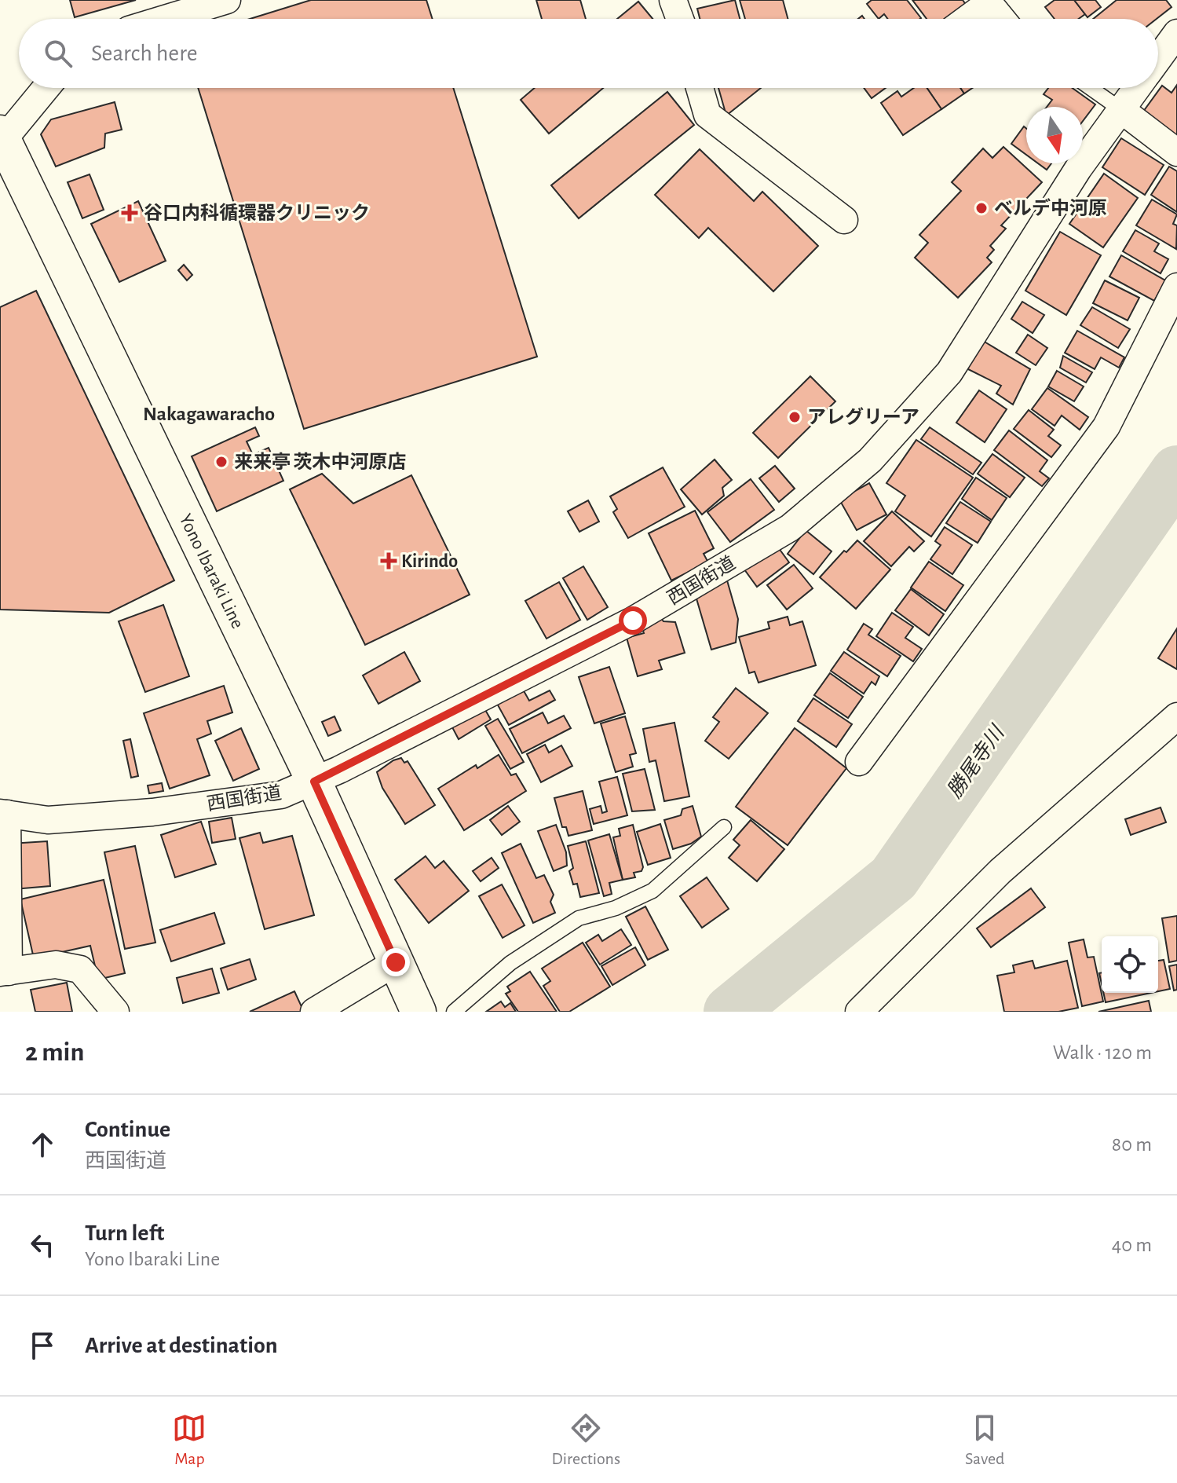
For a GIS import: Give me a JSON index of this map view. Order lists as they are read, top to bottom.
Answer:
{
  "streets": {
    "main road": ["Yono Ibaraki Line"],
    "street": ["西国街道"]
  },
  "crossings": [
    ["Yono Ibaraki Line", "西国街道"]
  ],
  "districts": ["Nakagawaracho"],
  "water": ["勝尾寺川"],
  "places": {
    "other": ["ベルデ中河原", "アレグリーア", "来来亭 茨木中河原店"],
    "health": ["谷口内科循環器クリニック", "Kirindo"]
  },
  "north": "bottom",
  "page": {
    "search": "Search here",
    "heading": ["2 min", "Walk · 120 m"],
    "list": [
      ["Continue", "西国街道", "80 m"],
      ["Turn left", "Yono Ibaraki Line", "40 m"],
      "Arrive at destination"
    ],
    "nav": ["Map", "Directions", "Saved"]
  }
}
